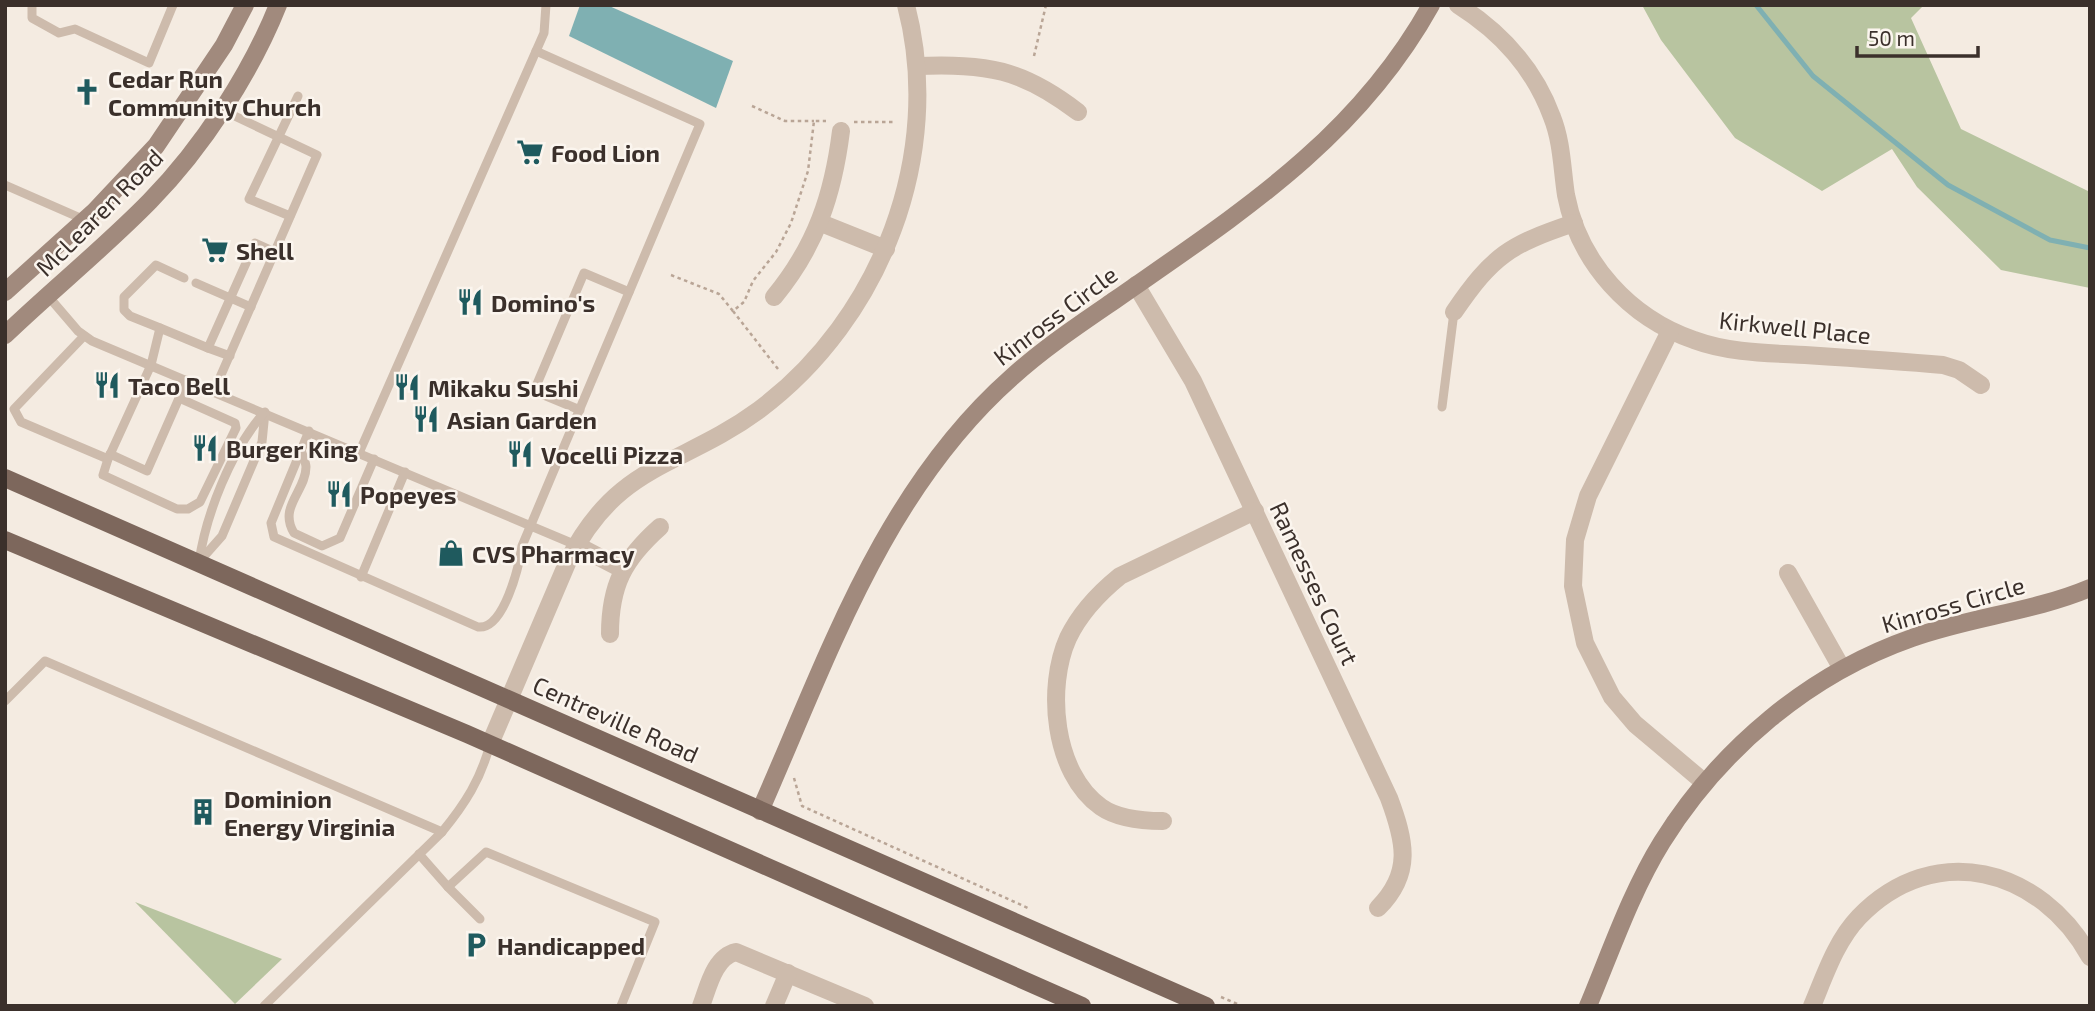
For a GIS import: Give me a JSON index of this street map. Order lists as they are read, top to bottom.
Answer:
{
  "streets": {
    "main road": ["Centreville Road"],
    "street": [
      "McLearen Road",
      "Kinross Circle",
      "Kirkwell Place",
      "Ramesses Court"
    ]
  },
  "crossings": [
    ["Kinross Circle", "Ramesses Court"],
    ["Kinross Circle", "Centreville Road"]
  ],
  "places": {
    "church": ["Cedar Run Community Church"],
    "supermarket": ["Food Lion", "Shell"],
    "restaurant": [
      "Domino's",
      "Taco Bell",
      "Mikaku Sushi",
      "Asian Garden",
      "Burger King",
      "Vocelli Pizza",
      "Popeyes"
    ],
    "shop": ["CVS Pharmacy"],
    "building": ["Dominion Energy Virginia"],
    "parking": ["Handicapped"]
  },
  "scale_bar": "50 m"
}
